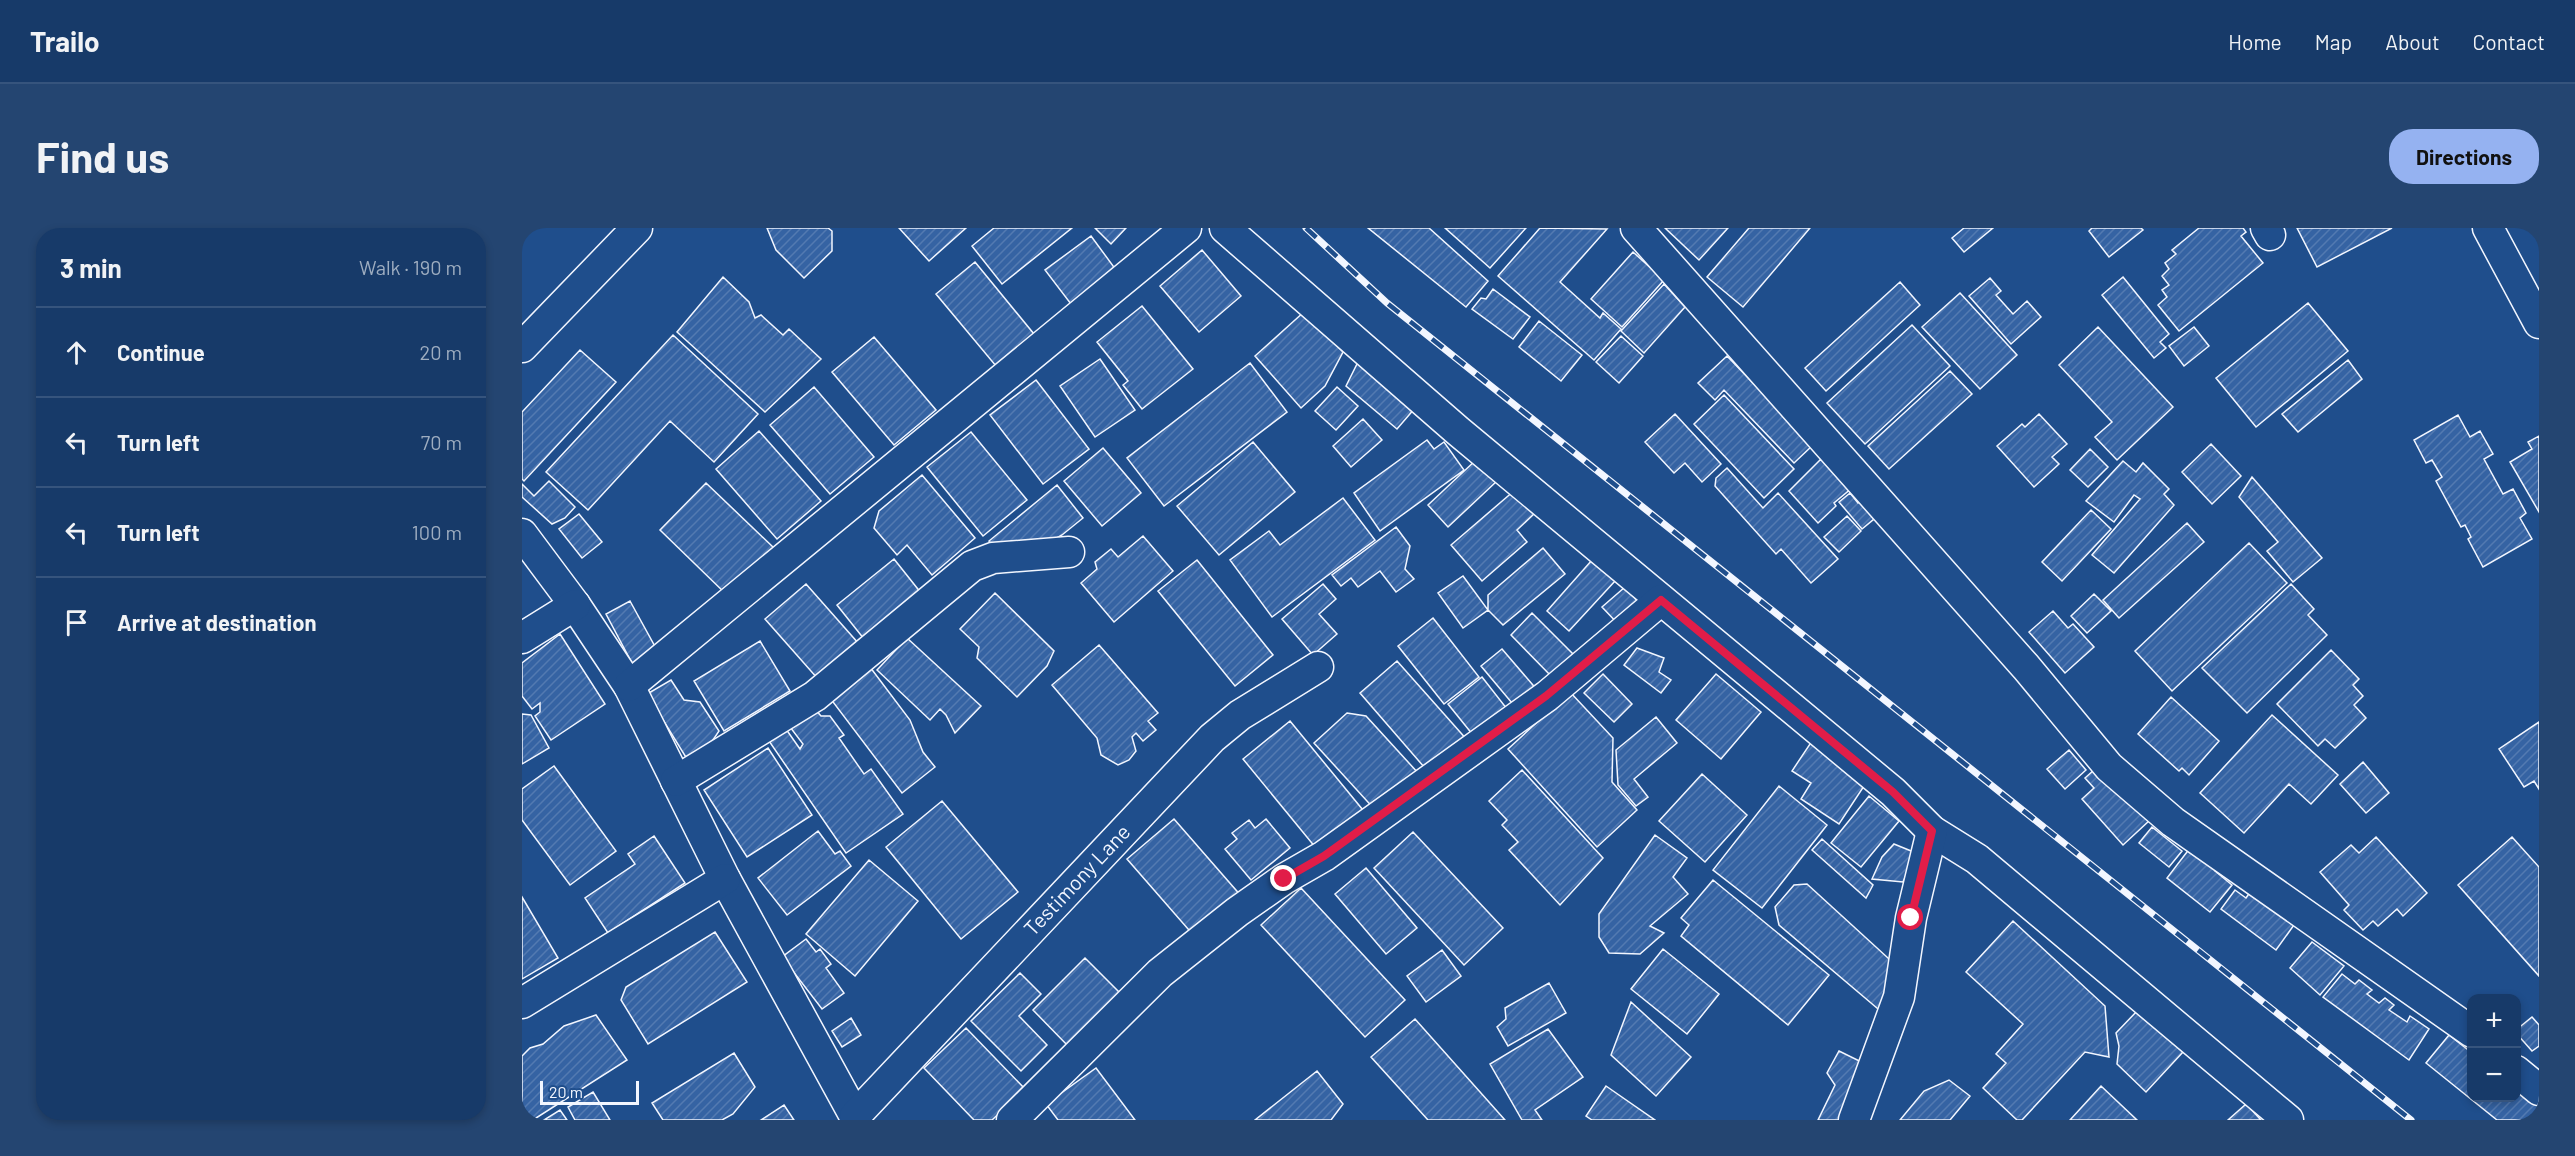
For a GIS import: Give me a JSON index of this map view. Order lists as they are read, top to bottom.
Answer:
{
  "streets": {
    "street": ["Testimony Lane"]
  },
  "scale_bar": "20 m",
  "page": {
    "header": "Trailo",
    "nav": [
      "Home",
      "Map",
      "About",
      "Contact"
    ],
    "buttons": "Directions",
    "title": "Find us",
    "heading": ["3 min", "Walk · 190 m"],
    "list": [
      ["Continue", "20 m"],
      ["Turn left", "70 m"],
      ["Turn left", "100 m"],
      "Arrive at destination"
    ],
    "map_buttons": ["+", "−"],
    "scale": "20 m"
  }
}
